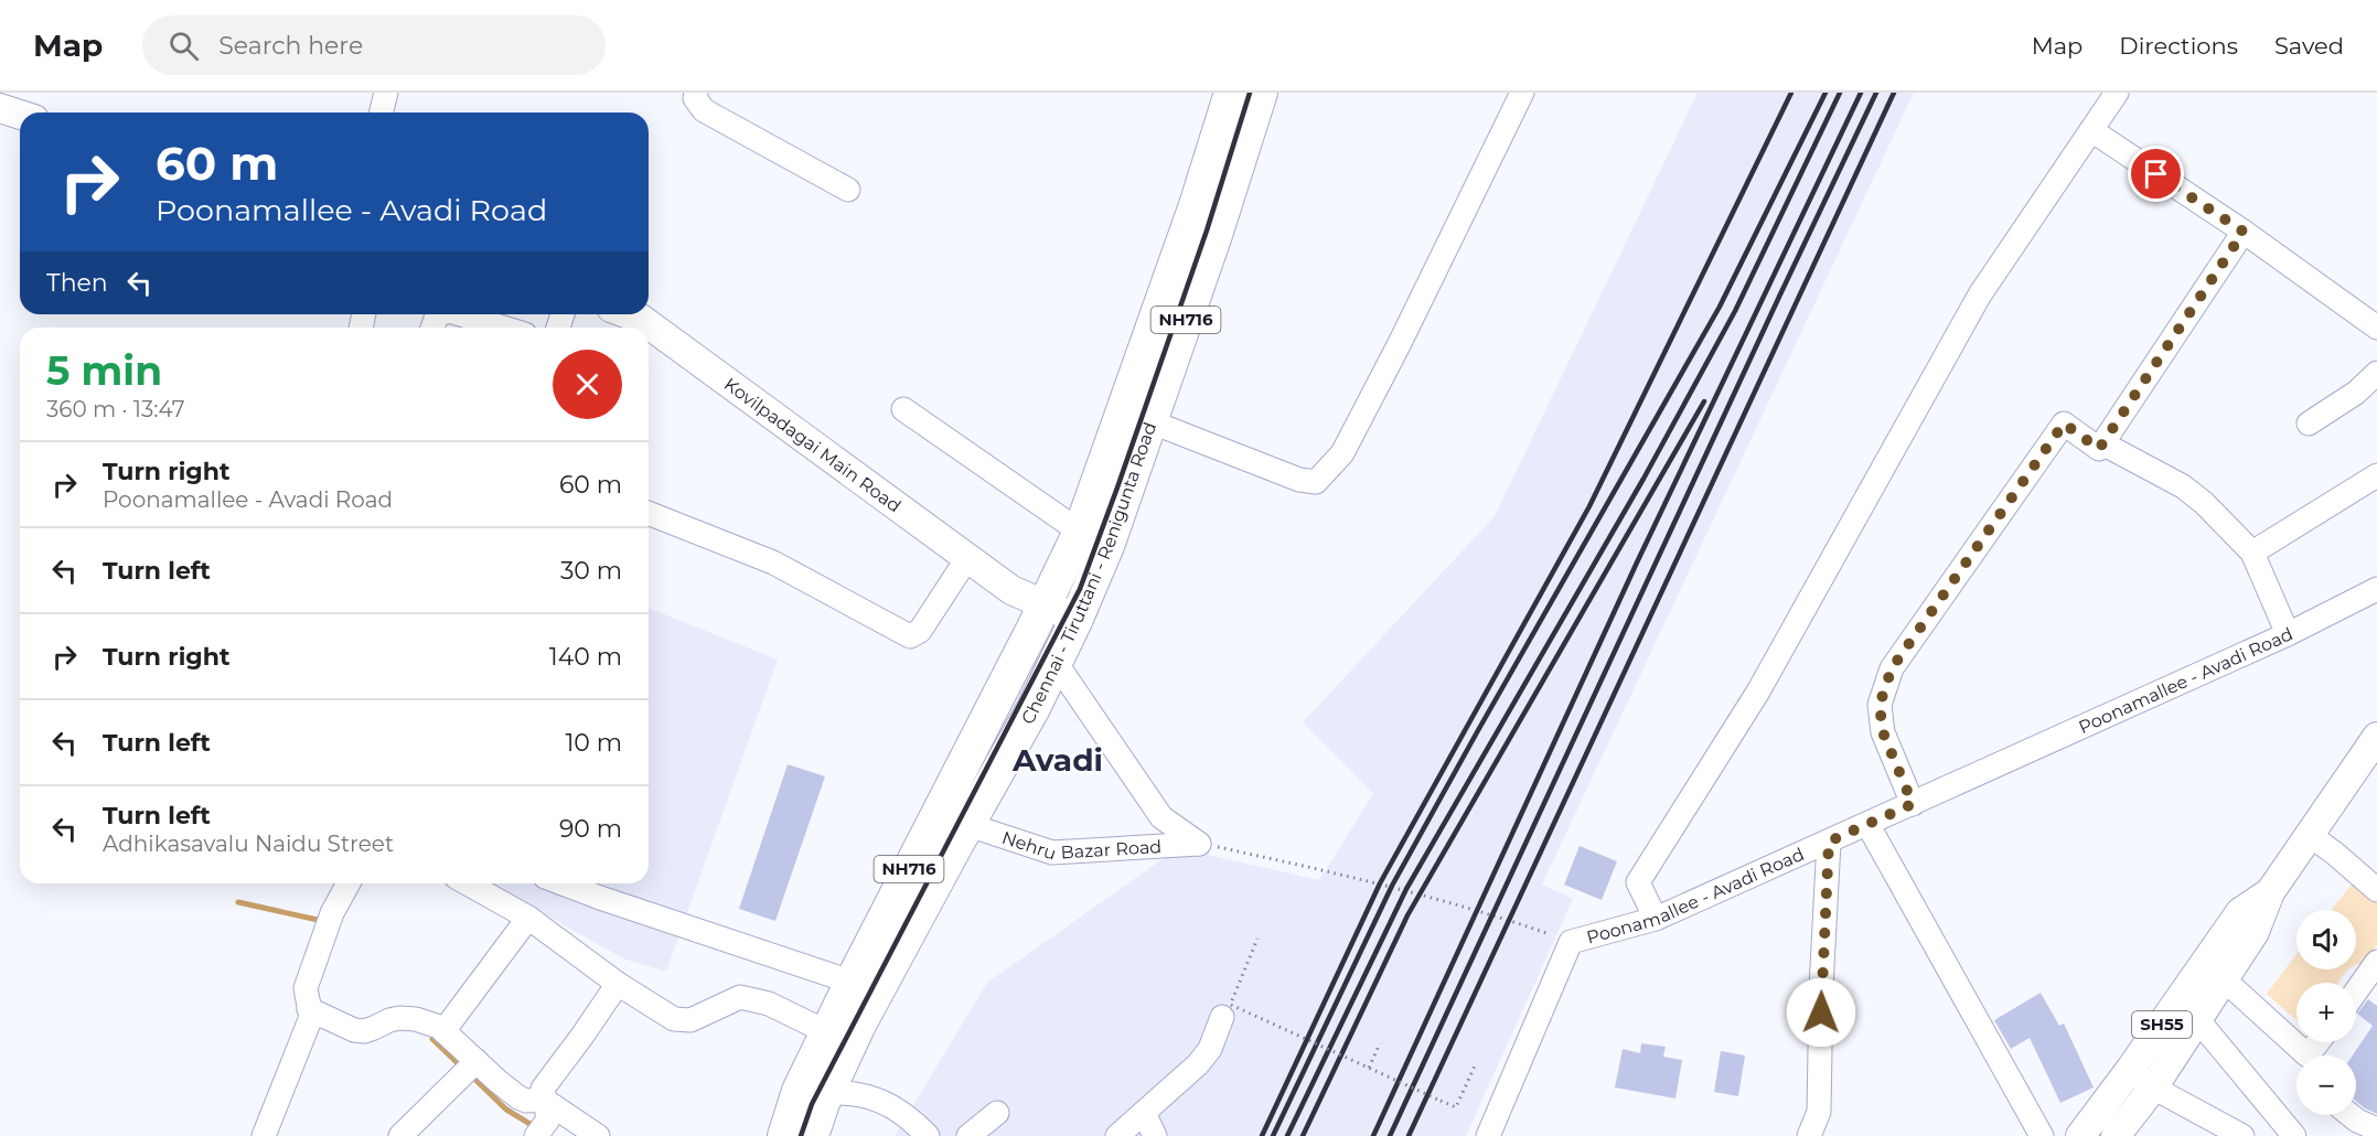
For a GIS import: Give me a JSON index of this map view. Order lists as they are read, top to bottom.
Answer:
{
  "streets": {
    "highway": ["NH716", "Chennai - Tiruttani - Renigunta Road"],
    "main road": ["Kovilpadagai Main Road", "SH55"],
    "street": ["Poonamallee - Avadi Road", "Nehru Bazar Road"]
  },
  "crossings": [
    ["Kovilpadagai Main Road", "Chennai - Tiruttani - Renigunta Road"],
    ["Chennai - Tiruttani - Renigunta Road", "Nehru Bazar Road"],
    ["Poonamallee - Avadi Road", "Nehru Bazar Road"]
  ],
  "districts": ["Avadi"],
  "page": {
    "header": "Map",
    "search": "Search here",
    "nav": ["Map", "Directions", "Saved"],
    "turn": ["60 m", "Poonamallee - Avadi Road"],
    "then": "Then",
    "heading": ["5 min", "360 m · 13:47"],
    "list": [
      {
        "name": "Turn right",
        "note": "Poonamallee - Avadi Road",
        "value": "60 m"
      },
      {
        "name": "Turn left",
        "value": "30 m"
      },
      {
        "name": "Turn right",
        "value": "140 m"
      },
      {
        "name": "Turn left",
        "value": "10 m"
      },
      {
        "name": "Turn left",
        "note": "Adhikasavalu Naidu Street",
        "value": "90 m"
      }
    ],
    "map_buttons": ["+", "−"]
  }
}
